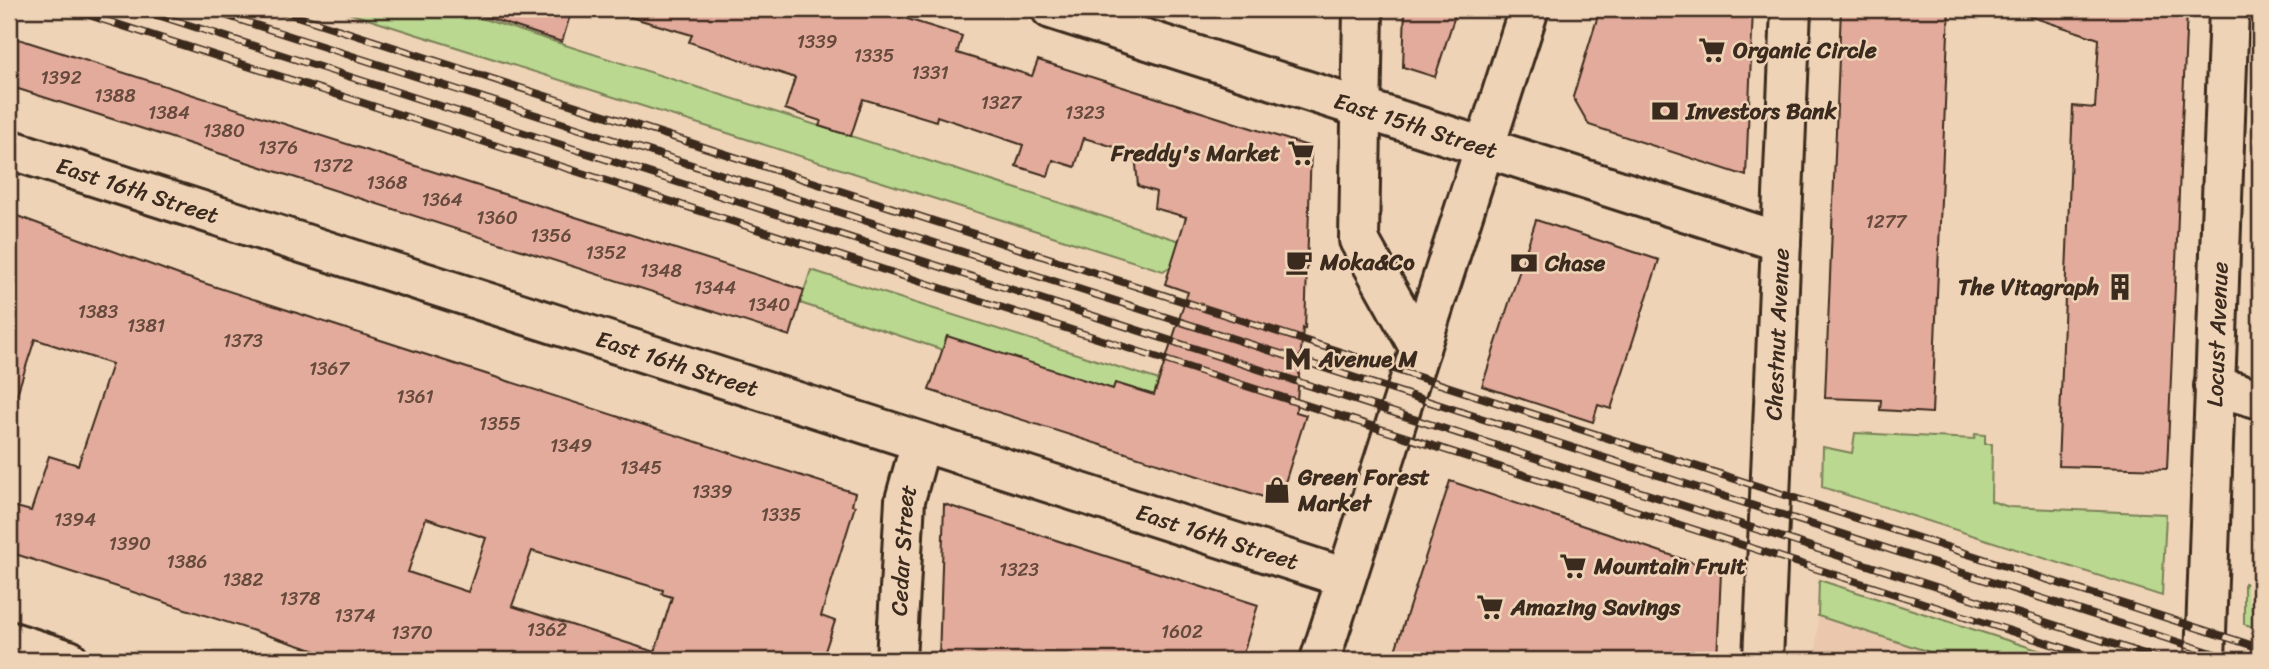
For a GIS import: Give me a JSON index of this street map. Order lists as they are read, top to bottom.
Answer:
{
  "streets": {
    "street": [
      "East 15th Street",
      "East 16th Street",
      "Locust Avenue",
      "Chestnut Avenue",
      "Cedar Street"
    ]
  },
  "crossings": [
    ["East 15th Street", "Chestnut Avenue"],
    ["East 16th Street", "Cedar Street"]
  ],
  "places": {
    "supermarket": [
      "Organic Circle",
      "Freddy's Market",
      "Mountain Fruit",
      "Amazing Savings"
    ],
    "bank": ["Investors Bank", "Chase"],
    "cafe": ["Moka&Co"],
    "building": ["The Vitagraph"],
    "metro station": ["Avenue M"],
    "shop": ["Green Forest Market"]
  },
  "house_numbers": [
    "1339",
    "1335",
    "1331",
    "1392",
    "1388",
    "1327",
    "1384",
    "1323",
    "1380",
    "1376",
    "1372",
    "1368",
    "1364",
    "1360",
    "1277",
    "1356",
    "1352",
    "1348",
    "1344",
    "1340",
    "1383",
    "1381",
    "1373",
    "1367",
    "1361",
    "1355",
    "1349",
    "1345",
    "1339",
    "1335",
    "1394",
    "1390",
    "1386",
    "1323",
    "1382",
    "1378",
    "1374",
    "1362",
    "1602",
    "1370"
  ]
}
